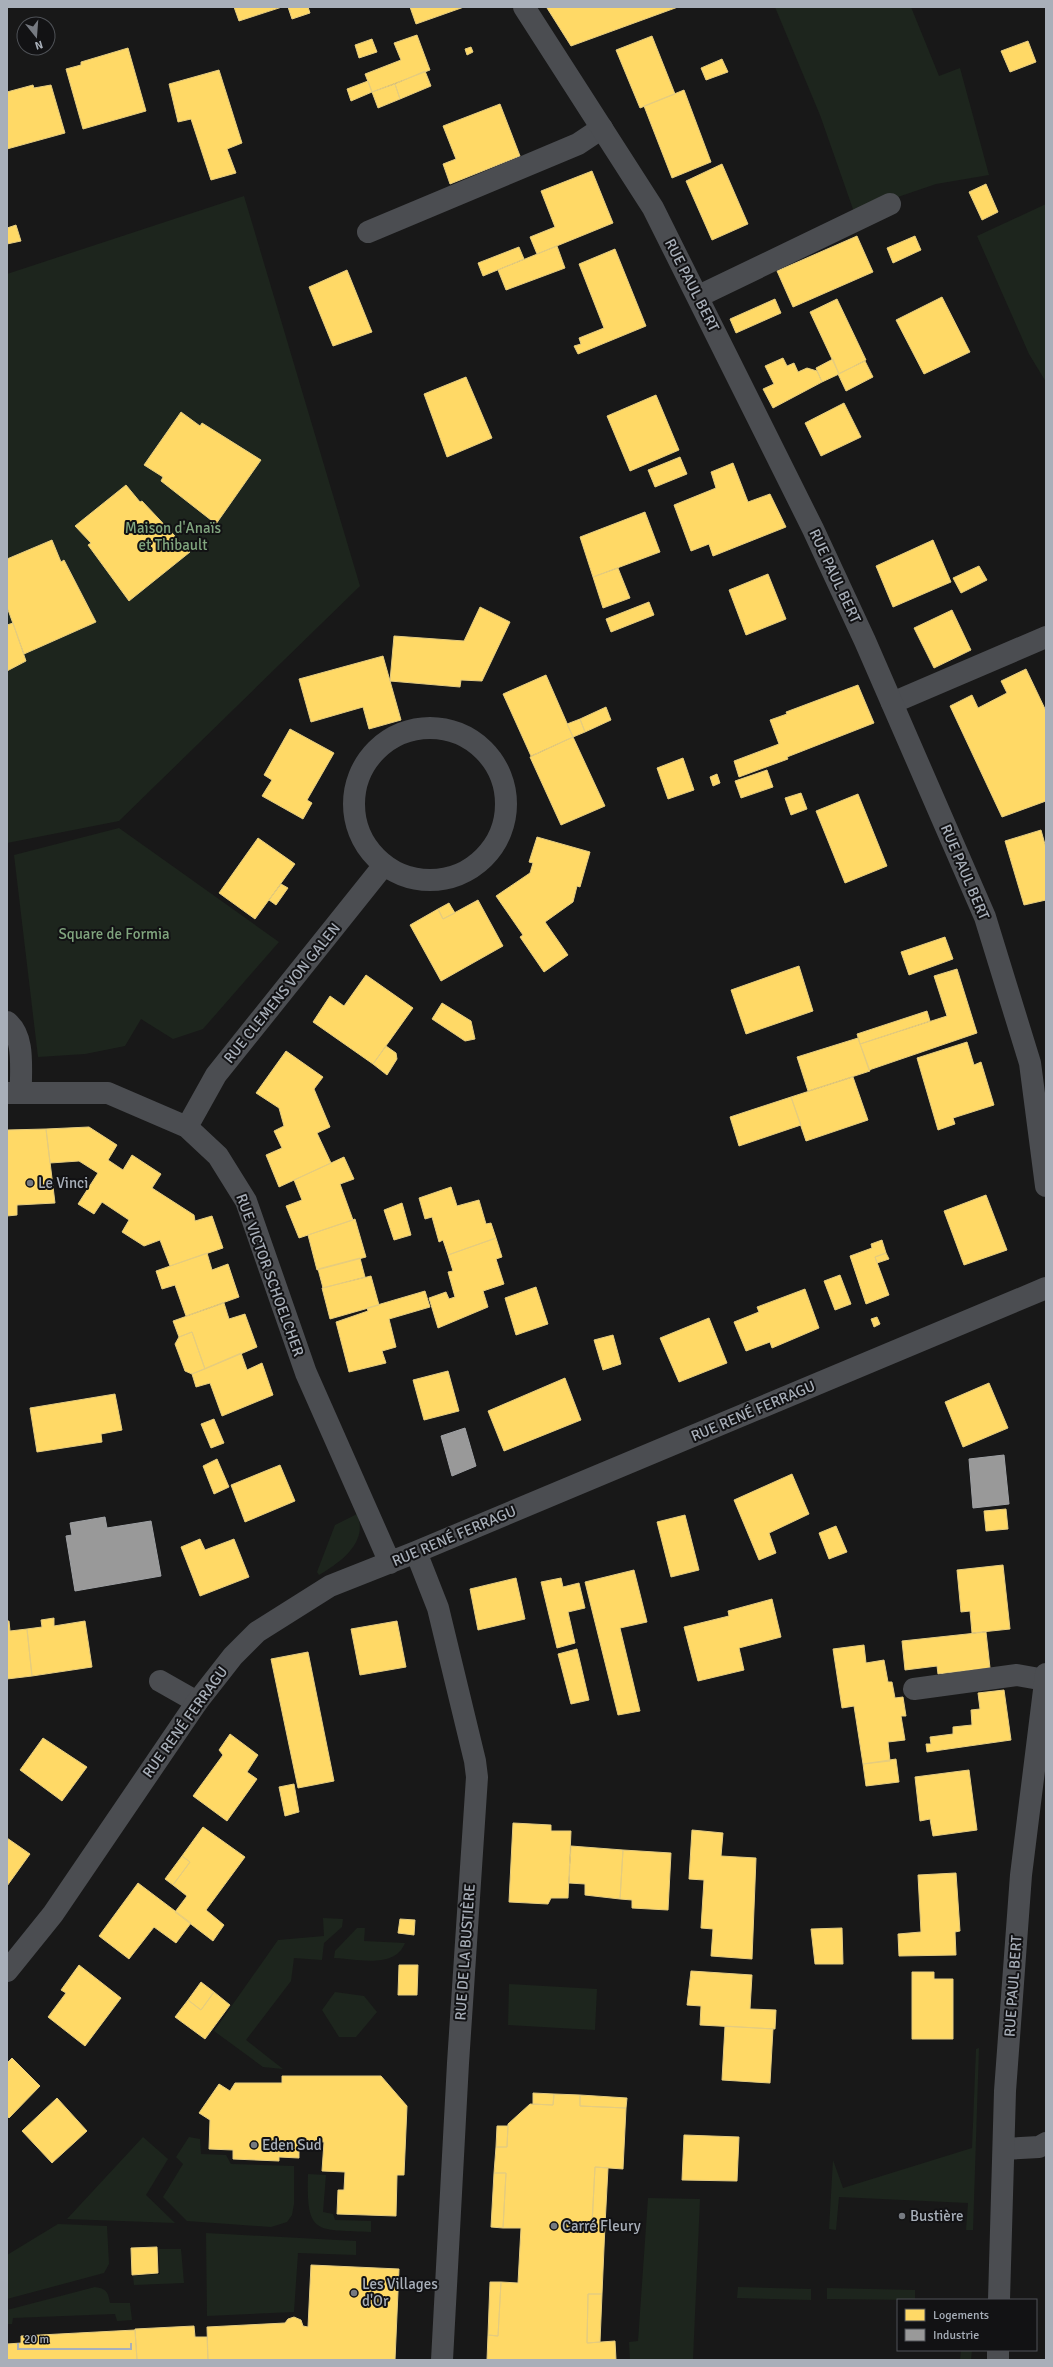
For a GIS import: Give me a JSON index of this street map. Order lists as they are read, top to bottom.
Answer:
{
  "streets": {
    "street": [
      "RUE PAUL BERT",
      "RUE CLEMENS VON GALEN",
      "RUE VICTOR SCHOELCHER",
      "RUE RENÉ FERRAGU",
      "RUE DE LA BUSTIÈRE"
    ]
  },
  "crossings": [
    ["RUE CLEMENS VON GALEN", "RUE VICTOR SCHOELCHER"],
    ["RUE VICTOR SCHOELCHER", "RUE RENÉ FERRAGU"],
    ["RUE RENÉ FERRAGU", "RUE DE LA BUSTIÈRE"]
  ],
  "parks": ["Maison d'Anaïs et Thibault", "Square de Formia"],
  "places": [
    "Le Vinci",
    "Eden Sud",
    "Bustière",
    "Carré Fleury",
    "Les Villages d'Or"
  ],
  "legend": ["Logements", "Industrie"],
  "scale_bar": "20 m",
  "north": "bottom"
}
